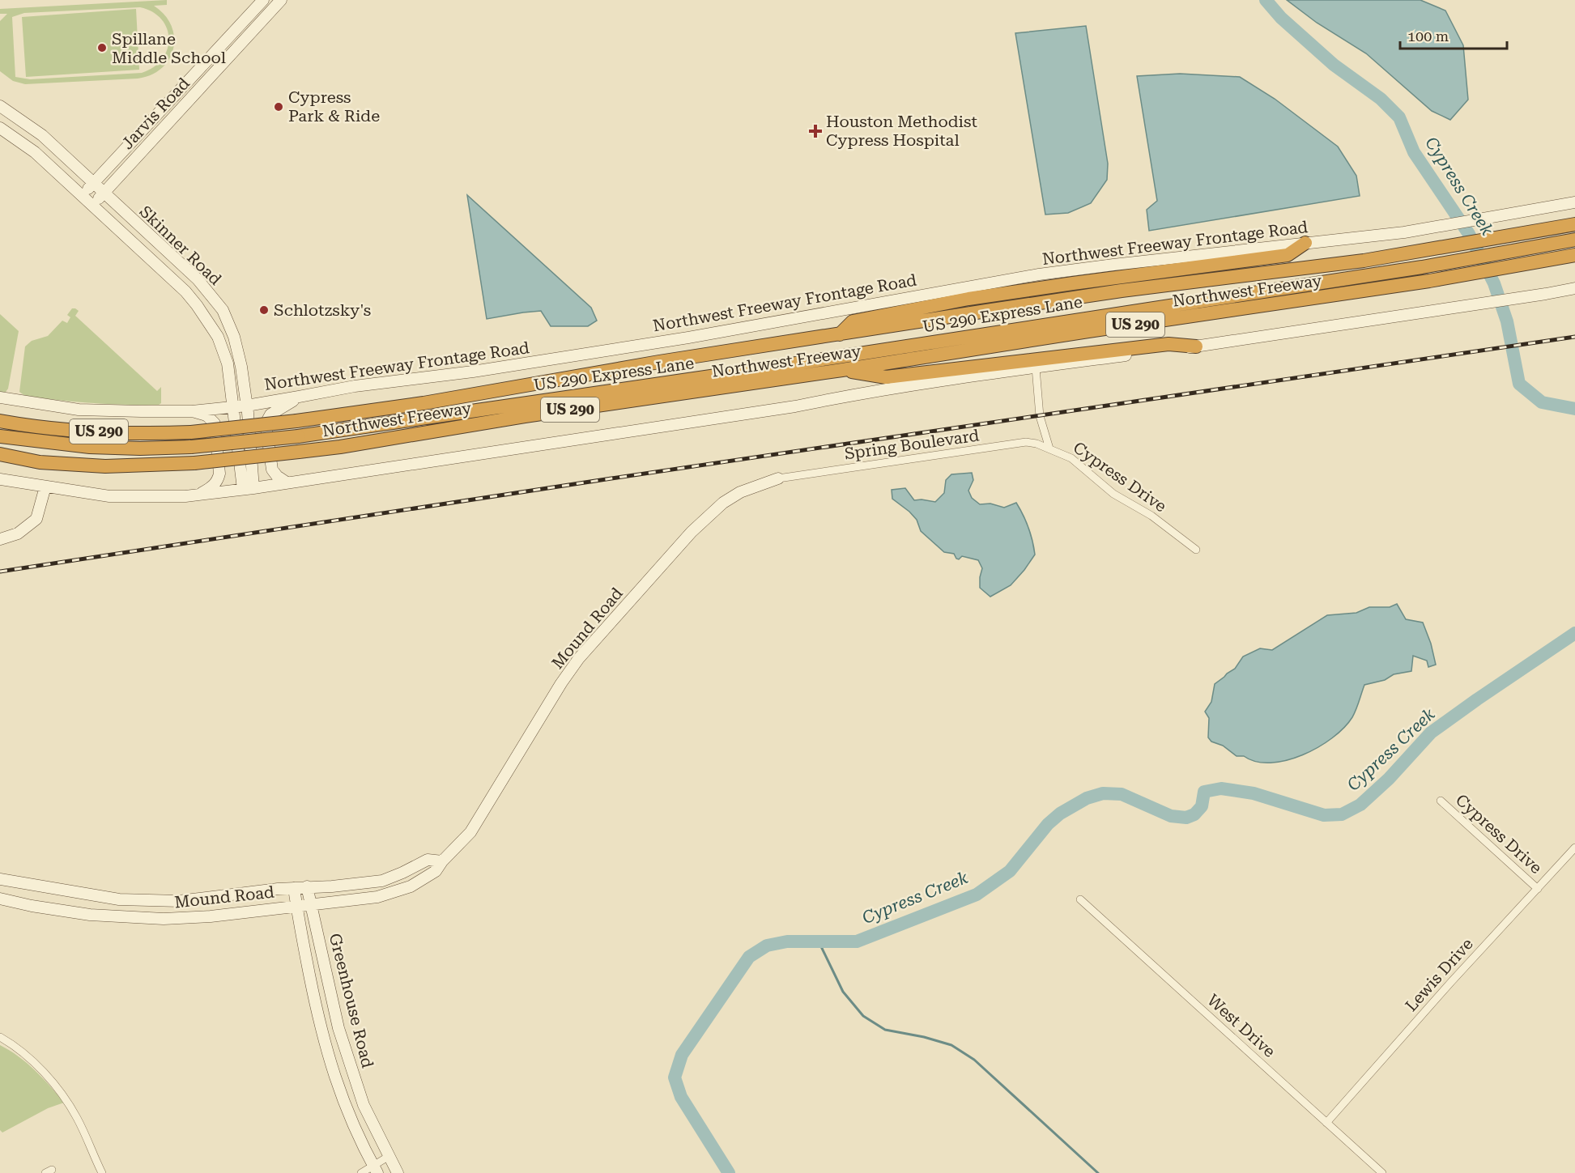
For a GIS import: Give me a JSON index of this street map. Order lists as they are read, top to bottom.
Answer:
{
  "streets": {
    "highway": ["Northwest Freeway", "US 290 Express Lane", "US 290"],
    "street": [
      "Jarvis Road",
      "Northwest Freeway Frontage Road",
      "Skinner Road",
      "Spring Boulevard",
      "Cypress Drive",
      "Mound Road",
      "Lewis Drive",
      "Greenhouse Road",
      "West Drive"
    ]
  },
  "crossings": [
    ["Jarvis Road", "Skinner Road"],
    ["Northwest Freeway Frontage Road", "Skinner Road"],
    ["Spring Boulevard", "Cypress Drive"],
    ["Spring Boulevard", "Mound Road"],
    ["Cypress Drive", "Lewis Drive"],
    ["Mound Road", "Greenhouse Road"],
    ["Lewis Drive", "West Drive"]
  ],
  "water": ["Cypress Creek"],
  "places": {
    "other": ["Spillane Middle School", "Cypress Park & Ride", "Schlotzsky's"],
    "health": ["Houston Methodist Cypress Hospital"]
  },
  "scale_bar": "100 m"
}
